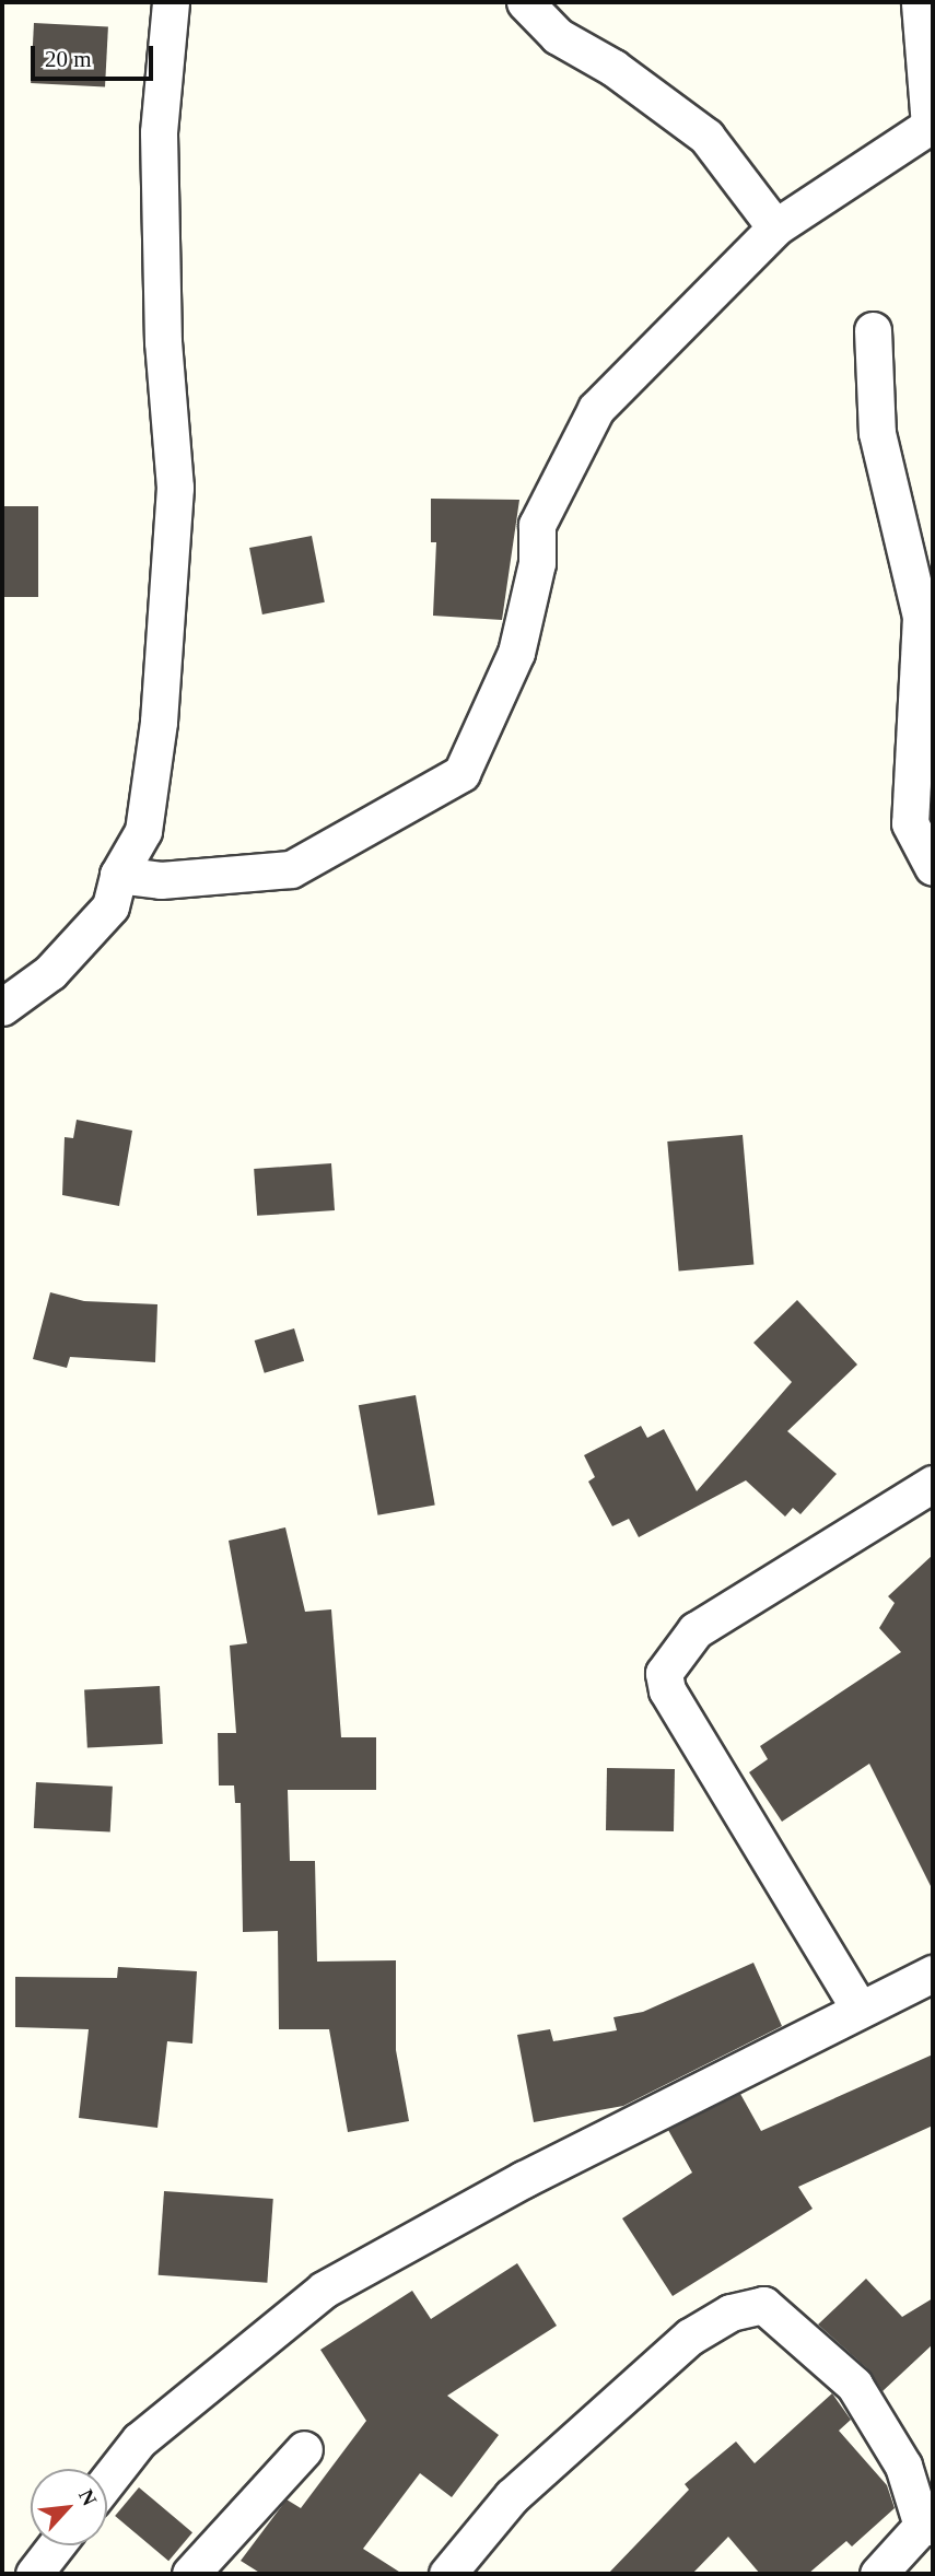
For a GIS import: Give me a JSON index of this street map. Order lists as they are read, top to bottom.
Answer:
{
  "scale_bar": "20 m",
  "north": "top right"
}
